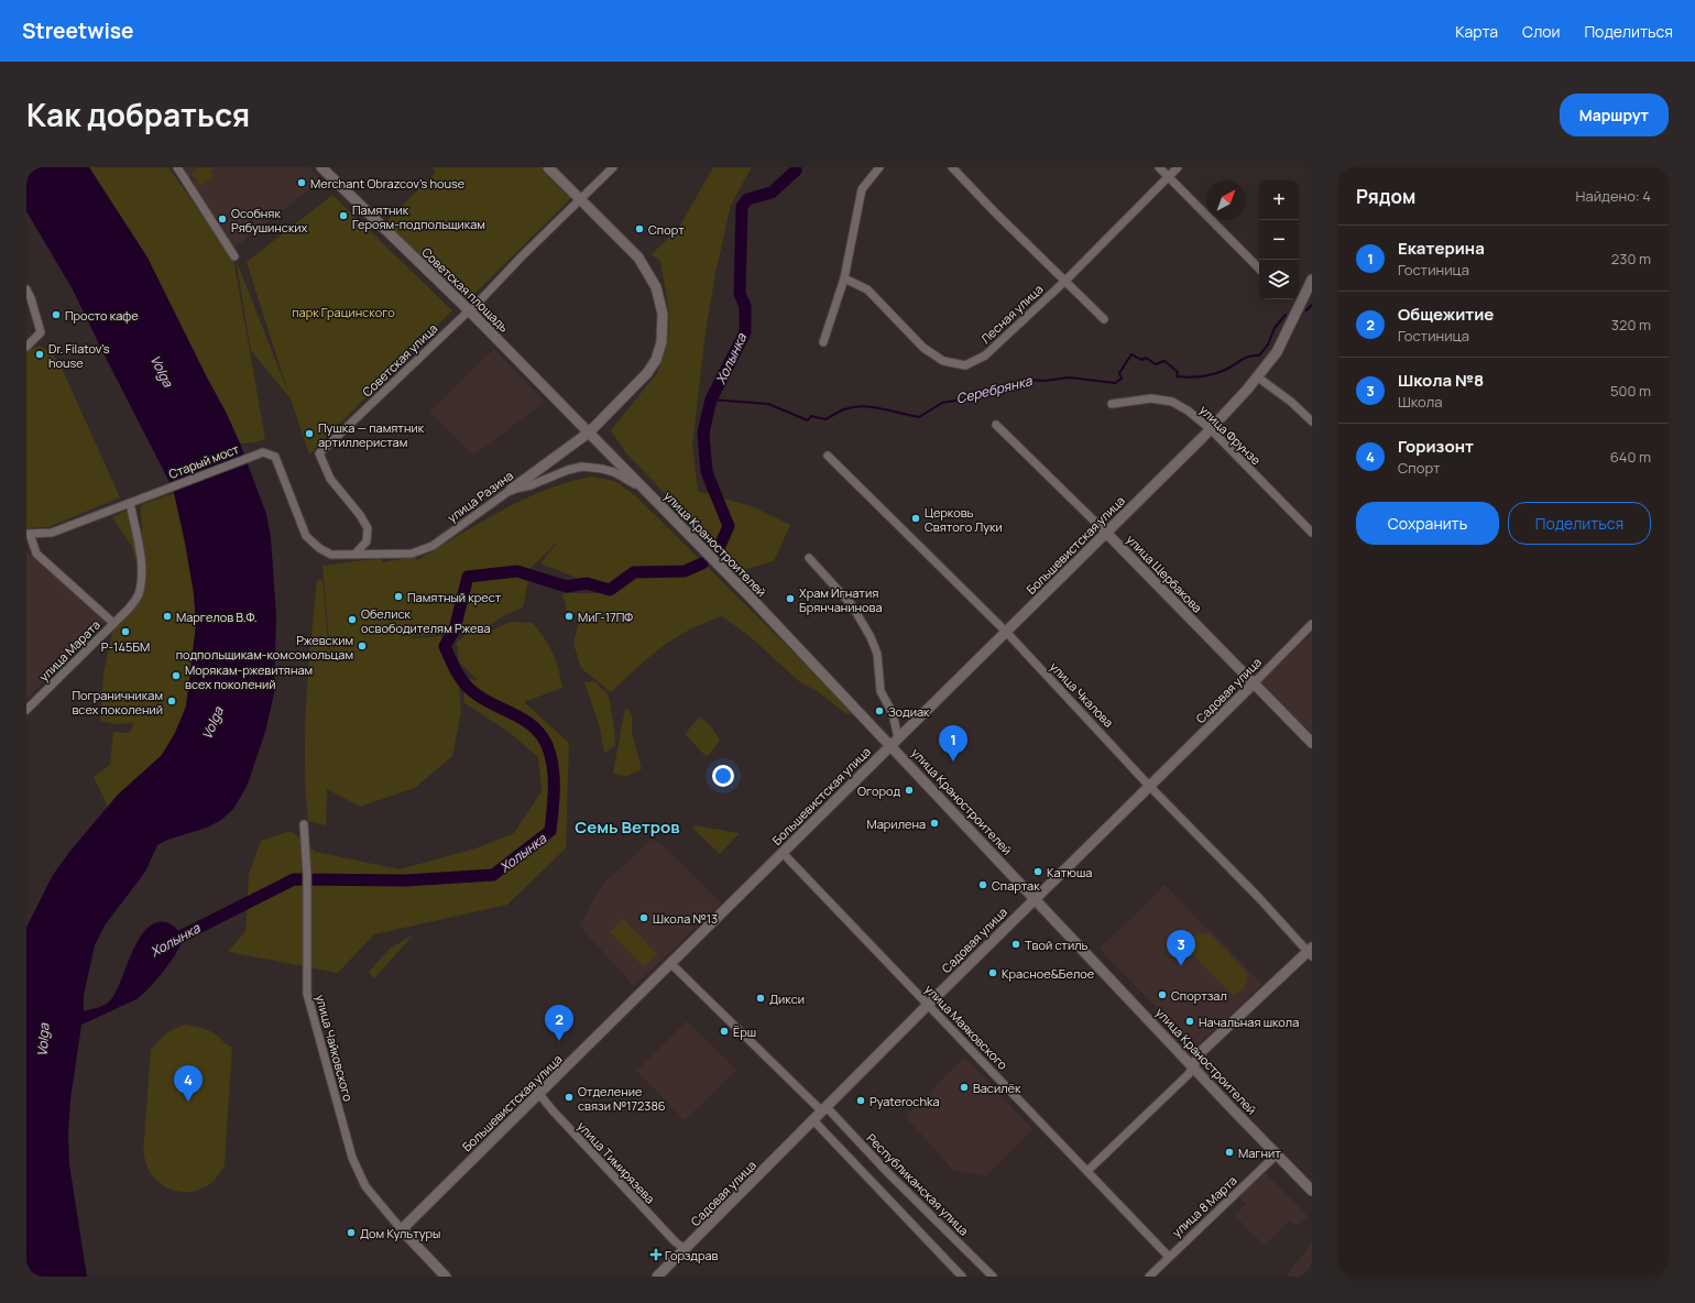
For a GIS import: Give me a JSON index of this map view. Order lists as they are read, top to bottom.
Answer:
{
  "streets": {
    "street": [
      "Советская площадь",
      "Лесная улица",
      "Советская улица",
      "улица Фрунзе",
      "Старый мост",
      "улица Разина",
      "улица Краностроителей",
      "Большевистская улица",
      "улица Щербакова",
      "улица Марата",
      "Садовая улица",
      "улица Чкалова",
      "улица Маяковского",
      "улица Чайковского",
      "улица Тимирязева",
      "Республиканская улица",
      "улица 8 Марта"
    ]
  },
  "crossings": [
    ["Советская площадь", "Советская улица"],
    ["Советская площадь", "улица Разина"],
    ["Советская площадь", "улица Краностроителей"],
    ["Советская улица", "улица Разина"],
    ["улица Фрунзе", "Большевистская улица"],
    ["Старый мост", "улица Разина"],
    ["Старый мост", "улица Марата"],
    ["улица Разина", "улица Краностроителей"],
    ["улица Краностроителей", "Большевистская улица"],
    ["улица Краностроителей", "Садовая улица"],
    ["улица Краностроителей", "улица 8 Марта"],
    ["Большевистская улица", "улица Щербакова"],
    ["Большевистская улица", "улица Чкалова"],
    ["Большевистская улица", "улица Маяковского"],
    ["Большевистская улица", "улица Чайковского"],
    ["Большевистская улица", "улица Тимирязева"],
    ["Большевистская улица", "Республиканская улица"],
    ["улица Щербакова", "Садовая улица"],
    ["Садовая улица", "улица Чкалова"],
    ["Садовая улица", "улица Маяковского"],
    ["Садовая улица", "улица Тимирязева"],
    ["Садовая улица", "Республиканская улица"],
    ["улица Маяковского", "улица 8 Марта"]
  ],
  "districts": ["Семь Ветров"],
  "water": ["Холынка", "Volga", "Серебрянка"],
  "parks": ["парк Грацинского"],
  "places": {
    "other": [
      "Merchant Obrazcov’s house",
      "Памятник Героям-подпольщикам",
      "Особняк Рябушинских",
      "Спорт",
      "Просто кафе",
      "Dr. Filatov's house",
      "Пушка — памятник артиллеристам",
      "Церковь Святого Луки",
      "Памятный крест",
      "Храм Игнатия Брянчанинова",
      "Маргелов В.Ф.",
      "МиГ-17ПФ",
      "Обелиск освободителям Ржева",
      "Р-145БМ",
      "Ржевским подпольщикам-комсомольцам",
      "Морякам-ржевитянам всех поколений",
      "Пограничникам всех поколений",
      "Зодиак",
      "Огород",
      "Марилена",
      "Катюша",
      "Спартак",
      "Школа №13",
      "Твой стиль",
      "Красное&Белое",
      "Спортзал",
      "Дикси",
      "Начальная школа",
      "Ёрш",
      "Василёк",
      "Отделение связи №172386",
      "Pyaterochka",
      "Магнит",
      "Дом Культуры"
    ],
    "health": ["Горздрав"]
  },
  "north": "top right",
  "page": {
    "header": "Streetwise",
    "nav": ["Карта", "Слои", "Поделиться"],
    "title": "Как добраться",
    "buttons": [
      "Маршрут",
      ["Сохранить", "Поделиться"]
    ],
    "heading": ["Рядом", "Найдено: 4"],
    "map_buttons": ["+", "−"],
    "list": [
      {
        "mark": "1",
        "name": "Екатерина",
        "note": "Гостиница",
        "value": "230 m"
      },
      {
        "mark": "2",
        "name": "Общежитие",
        "note": "Гостиница",
        "value": "320 m"
      },
      {
        "mark": "3",
        "name": "Школа №8",
        "note": "Школа",
        "value": "500 m"
      },
      {
        "mark": "4",
        "name": "Горизонт",
        "note": "Спорт",
        "value": "640 m"
      }
    ],
    "pins": [
      "1",
      "3",
      "2",
      "4"
    ]
  }
}
